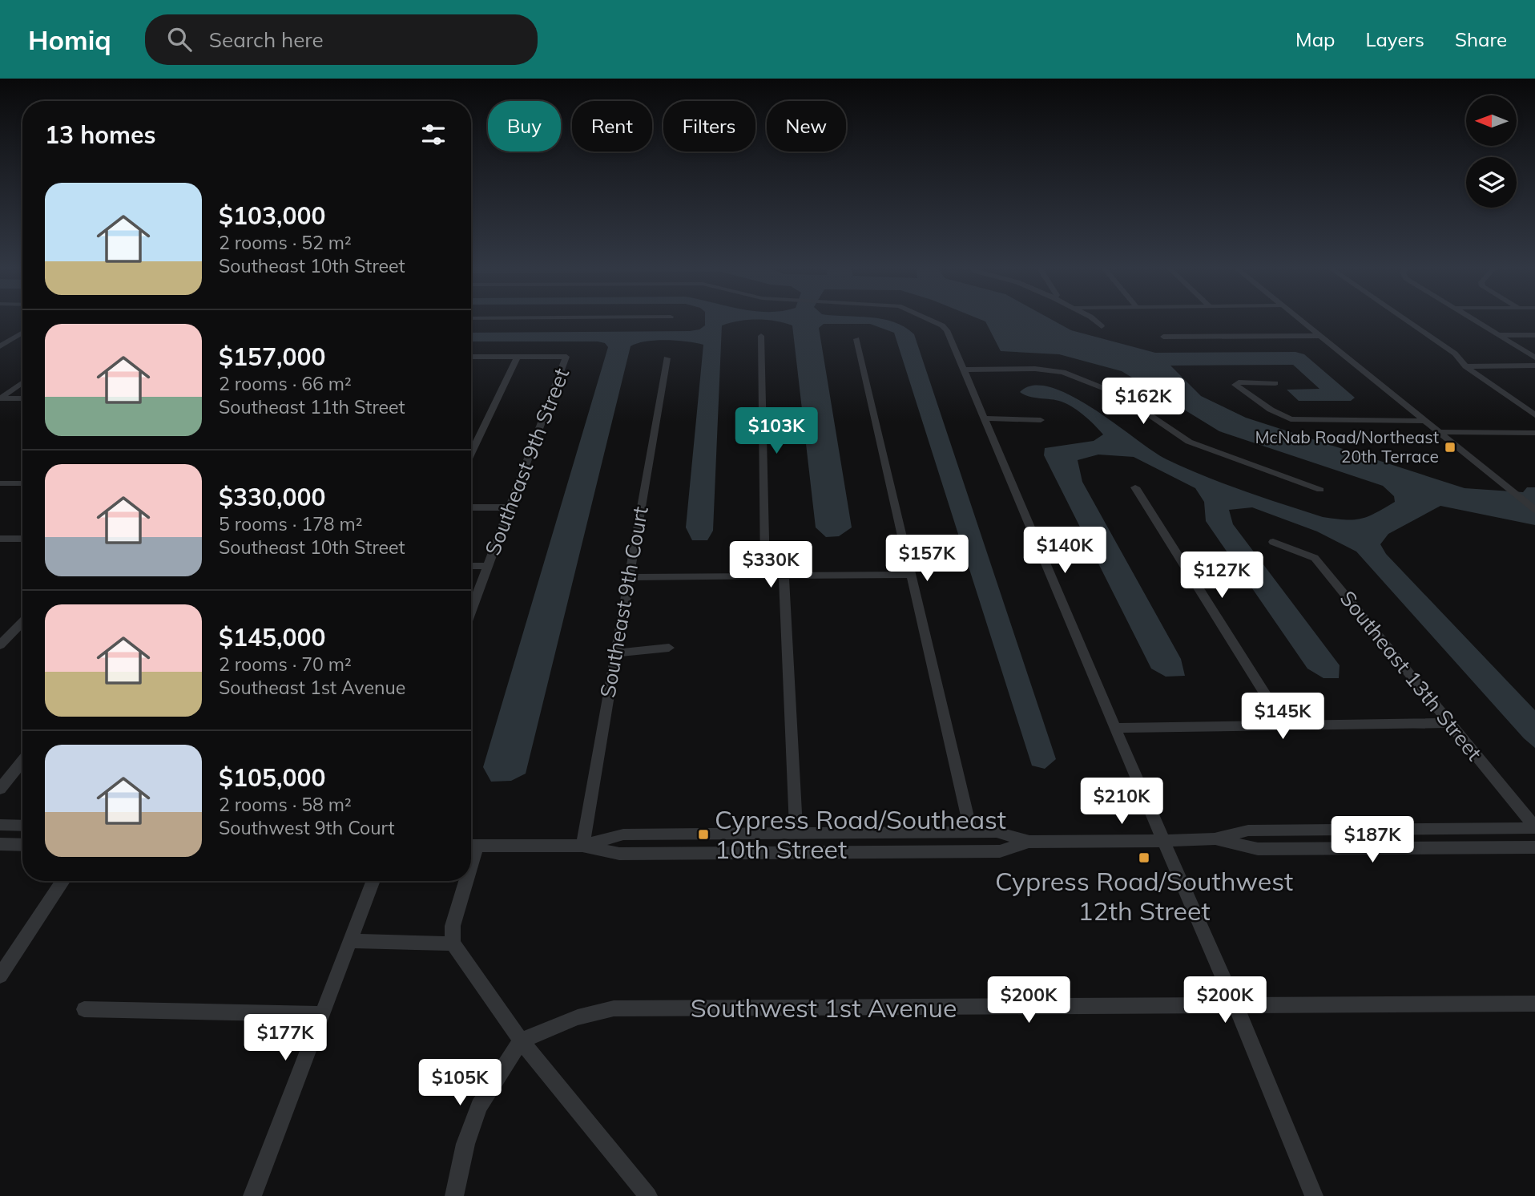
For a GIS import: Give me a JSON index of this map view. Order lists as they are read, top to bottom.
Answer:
{
  "streets": {
    "street": [
      "Southeast 9th Street",
      "Southeast 9th Court",
      "Southeast 13th Street",
      "Southwest 1st Avenue"
    ]
  },
  "places": {
    "transit": ["McNab Road/Northeast 20th Terrace", "Cypress Road/Southeast 10th Street", "Cypress Road/Southwest 12th Street"]
  },
  "north": "left",
  "page": {
    "header": "Homiq",
    "search": "Search here",
    "nav": ["Map", "Layers", "Share"],
    "chip": [
      "Buy",
      "Rent",
      "Filters",
      "New"
    ],
    "heading": "13 homes",
    "list": [
      {
        "name": "$103,000",
        "note": "2 rooms · 52 m² · Southeast 10th Street"
      },
      {
        "name": "$157,000",
        "note": "2 rooms · 66 m² · Southeast 11th Street"
      },
      {
        "name": "$330,000",
        "note": "5 rooms · 178 m² · Southeast 10th Street"
      },
      {
        "name": "$145,000",
        "note": "2 rooms · 70 m² · Southeast 1st Avenue"
      },
      {
        "name": "$105,000",
        "note": "2 rooms · 58 m² · Southwest 9th Court"
      }
    ],
    "price": [
      "$162K",
      "$103K",
      "$140K",
      "$157K",
      "$330K",
      "$127K",
      "$145K",
      "$210K",
      "$187K",
      "$200K",
      "$200K",
      "$177K",
      "$105K"
    ]
  }
}
